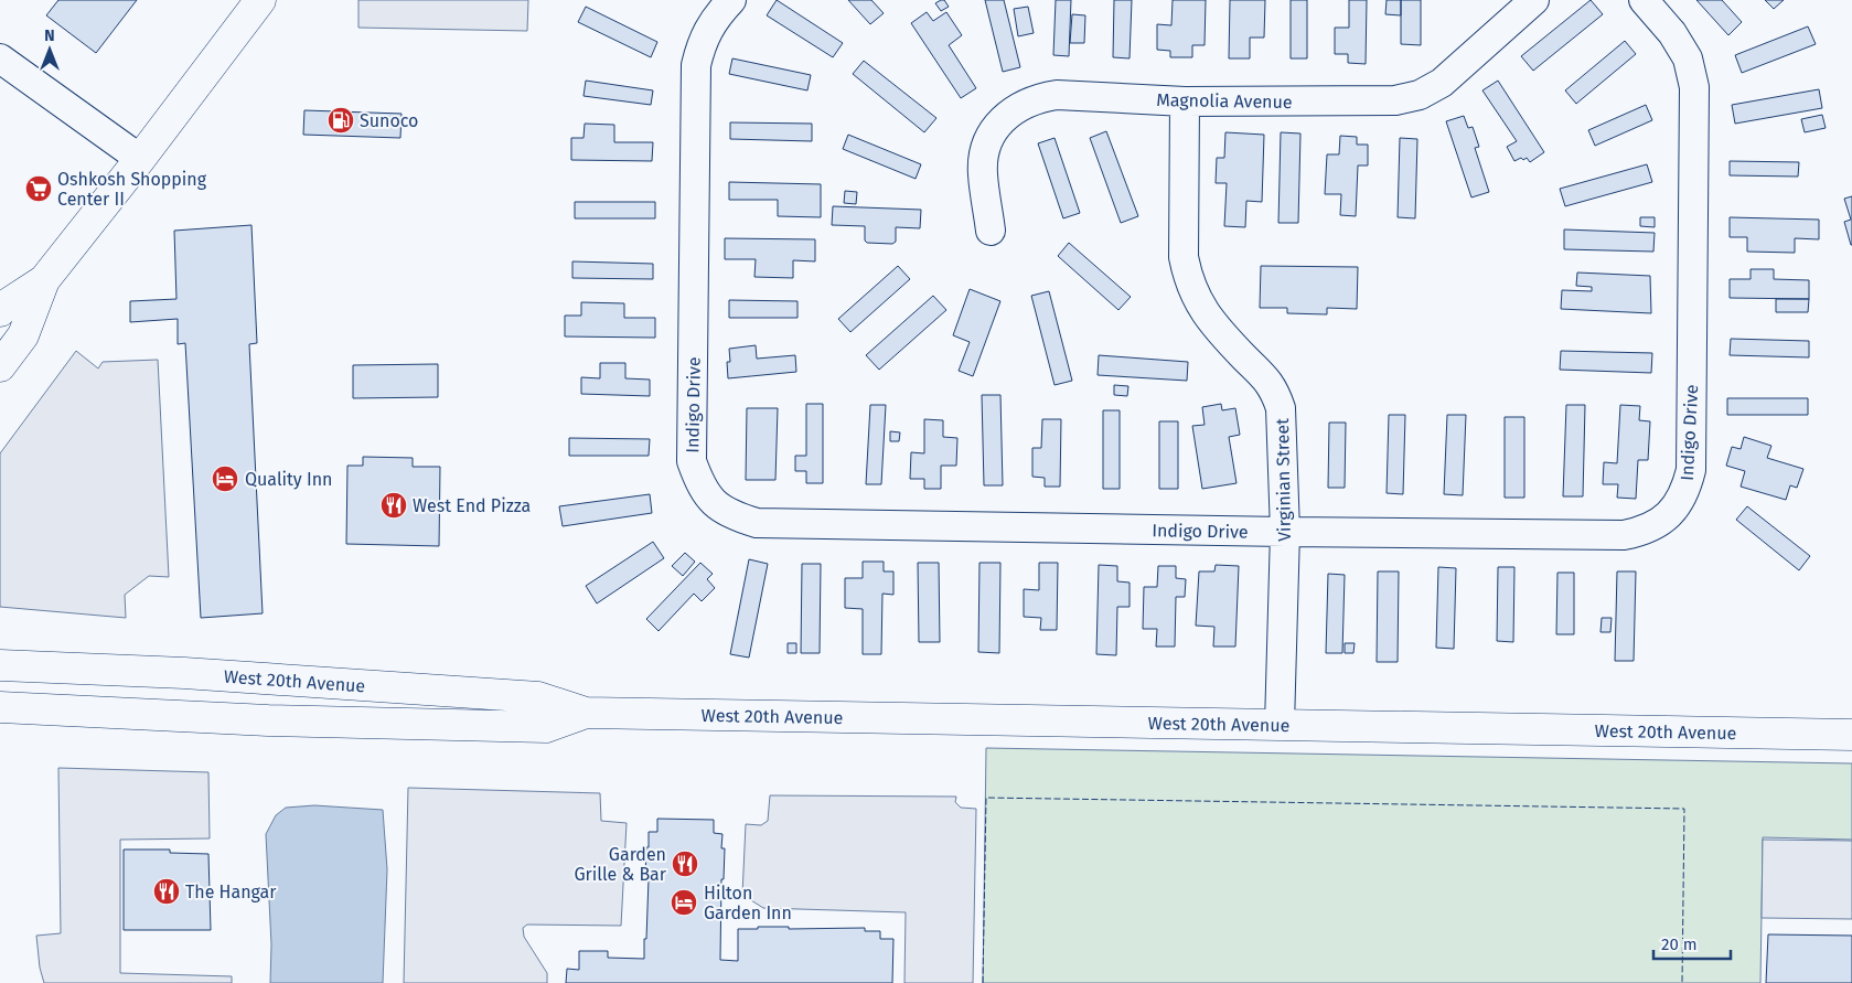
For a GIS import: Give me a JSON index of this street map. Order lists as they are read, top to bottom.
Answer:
{
  "streets": {
    "main road": ["West 20th Avenue"],
    "street": ["Magnolia Avenue", "Indigo Drive", "Virginian Street"]
  },
  "crossings": [
    ["Magnolia Avenue", "Virginian Street"],
    ["Indigo Drive", "Virginian Street"],
    ["Virginian Street", "West 20th Avenue"]
  ],
  "places": {
    "fuel station": ["Sunoco"],
    "supermarket": ["Oshkosh Shopping Center II"],
    "hotel": ["Quality Inn", "Hilton Garden Inn"],
    "restaurant": ["West End Pizza", "Garden Grille & Bar", "The Hangar"]
  },
  "scale_bar": "20 m",
  "north": "top"
}
